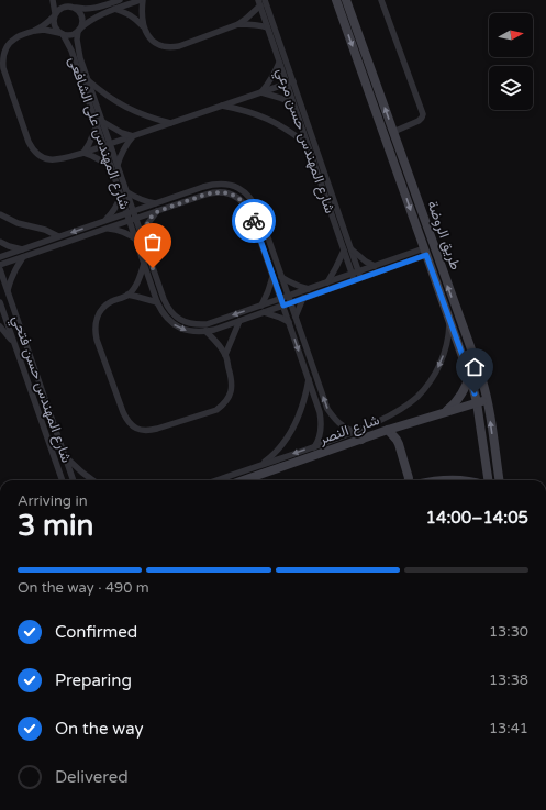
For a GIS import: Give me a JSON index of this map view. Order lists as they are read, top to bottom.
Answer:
{
  "streets": {
    "street": [
      "شارع المهندس على الشافعى",
      "شارع المهندس حسن مرعي",
      "طريق الروضة",
      "شارع المهندس حسن فتحي",
      "شارع النصر"
    ]
  },
  "crossings": [
    ["شارع المهندس على الشافعى", "شارع المهندس حسن مرعي"],
    ["شارع المهندس على الشافعى", "طريق الروضة"],
    ["طريق الروضة", "شارع النصر"]
  ],
  "north": "right",
  "page": {
    "heading": ["3 min", "Arriving in", "14:00–14:05"],
    "bar": "On the way · 490 m",
    "list": [
      ["Confirmed", "13:30"],
      ["Preparing", "13:38"],
      ["On the way", "13:41"],
      "Delivered"
    ]
  }
}
